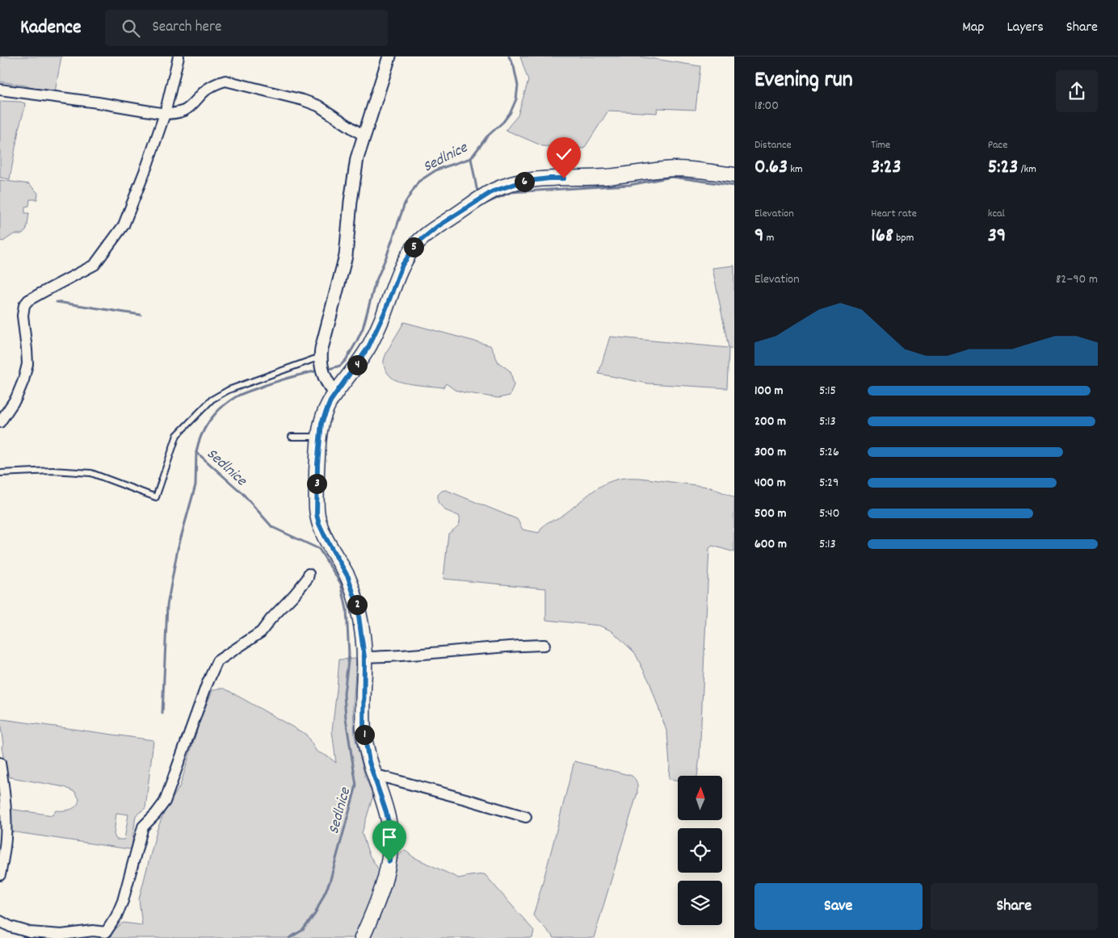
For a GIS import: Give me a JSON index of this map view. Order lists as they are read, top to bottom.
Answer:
{
  "water": ["Sedlnice"],
  "north": "top",
  "page": {
    "header": "Kadence",
    "search": "Search here",
    "nav": ["Map", "Layers", "Share"],
    "heading": ["Evening run", "18:00"],
    "stats": [
      ["Distance", "0.63 km"],
      ["Time", "3:23"],
      ["Pace", "5:23 /km"],
      ["Elevation", "9 m"],
      ["Heart rate", "168 bpm"],
      ["kcal", "39"]
    ],
    "pins": [
      "6",
      "5",
      "4",
      "3",
      "2",
      "1"
    ],
    "chart": ["Elevation", "82–90 m"],
    "list": [
      {
        "name": "100 m",
        "note": "5:15"
      },
      {
        "name": "200 m",
        "note": "5:13"
      },
      {
        "name": "300 m",
        "note": "5:26"
      },
      {
        "name": "400 m",
        "note": "5:29"
      },
      {
        "name": "500 m",
        "note": "5:40"
      },
      {
        "name": "600 m",
        "note": "5:13"
      }
    ],
    "buttons": ["Save", "Share"]
  }
}
